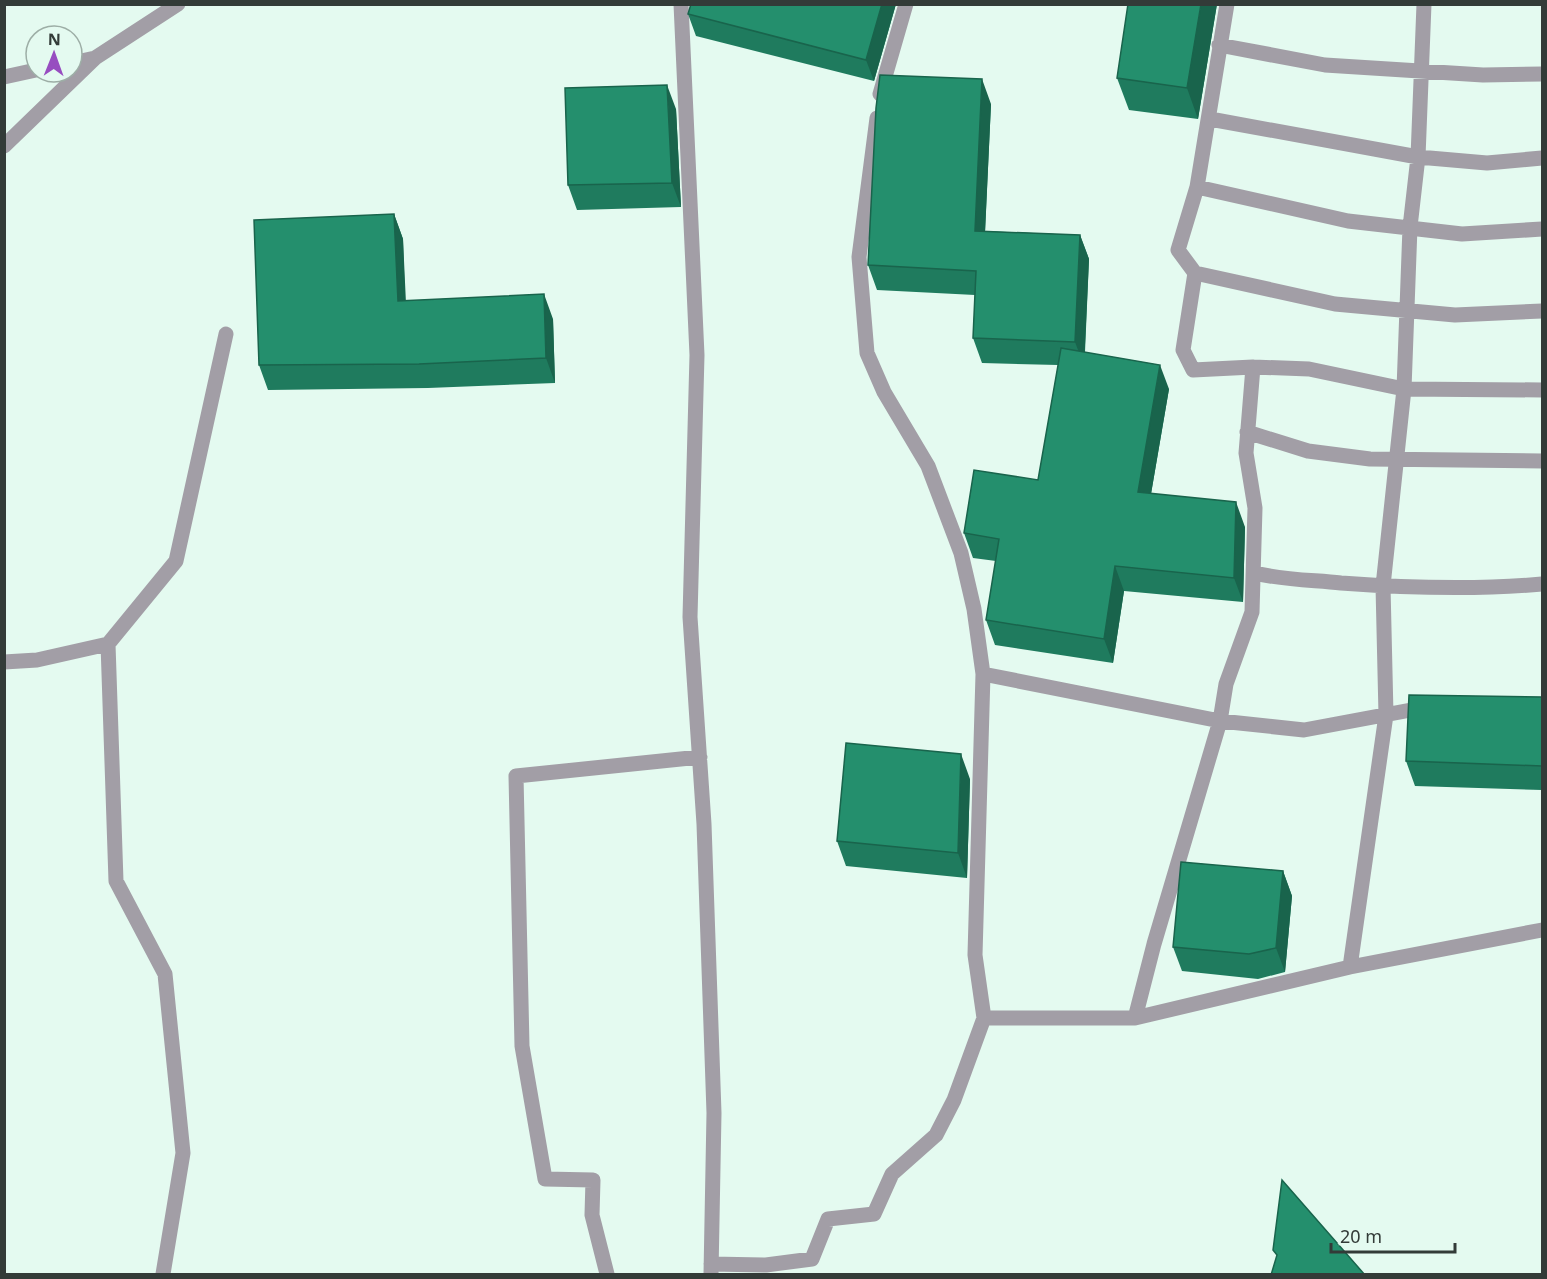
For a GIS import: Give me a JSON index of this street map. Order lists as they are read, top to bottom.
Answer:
{
  "scale_bar": "20 m",
  "north": "top"
}
